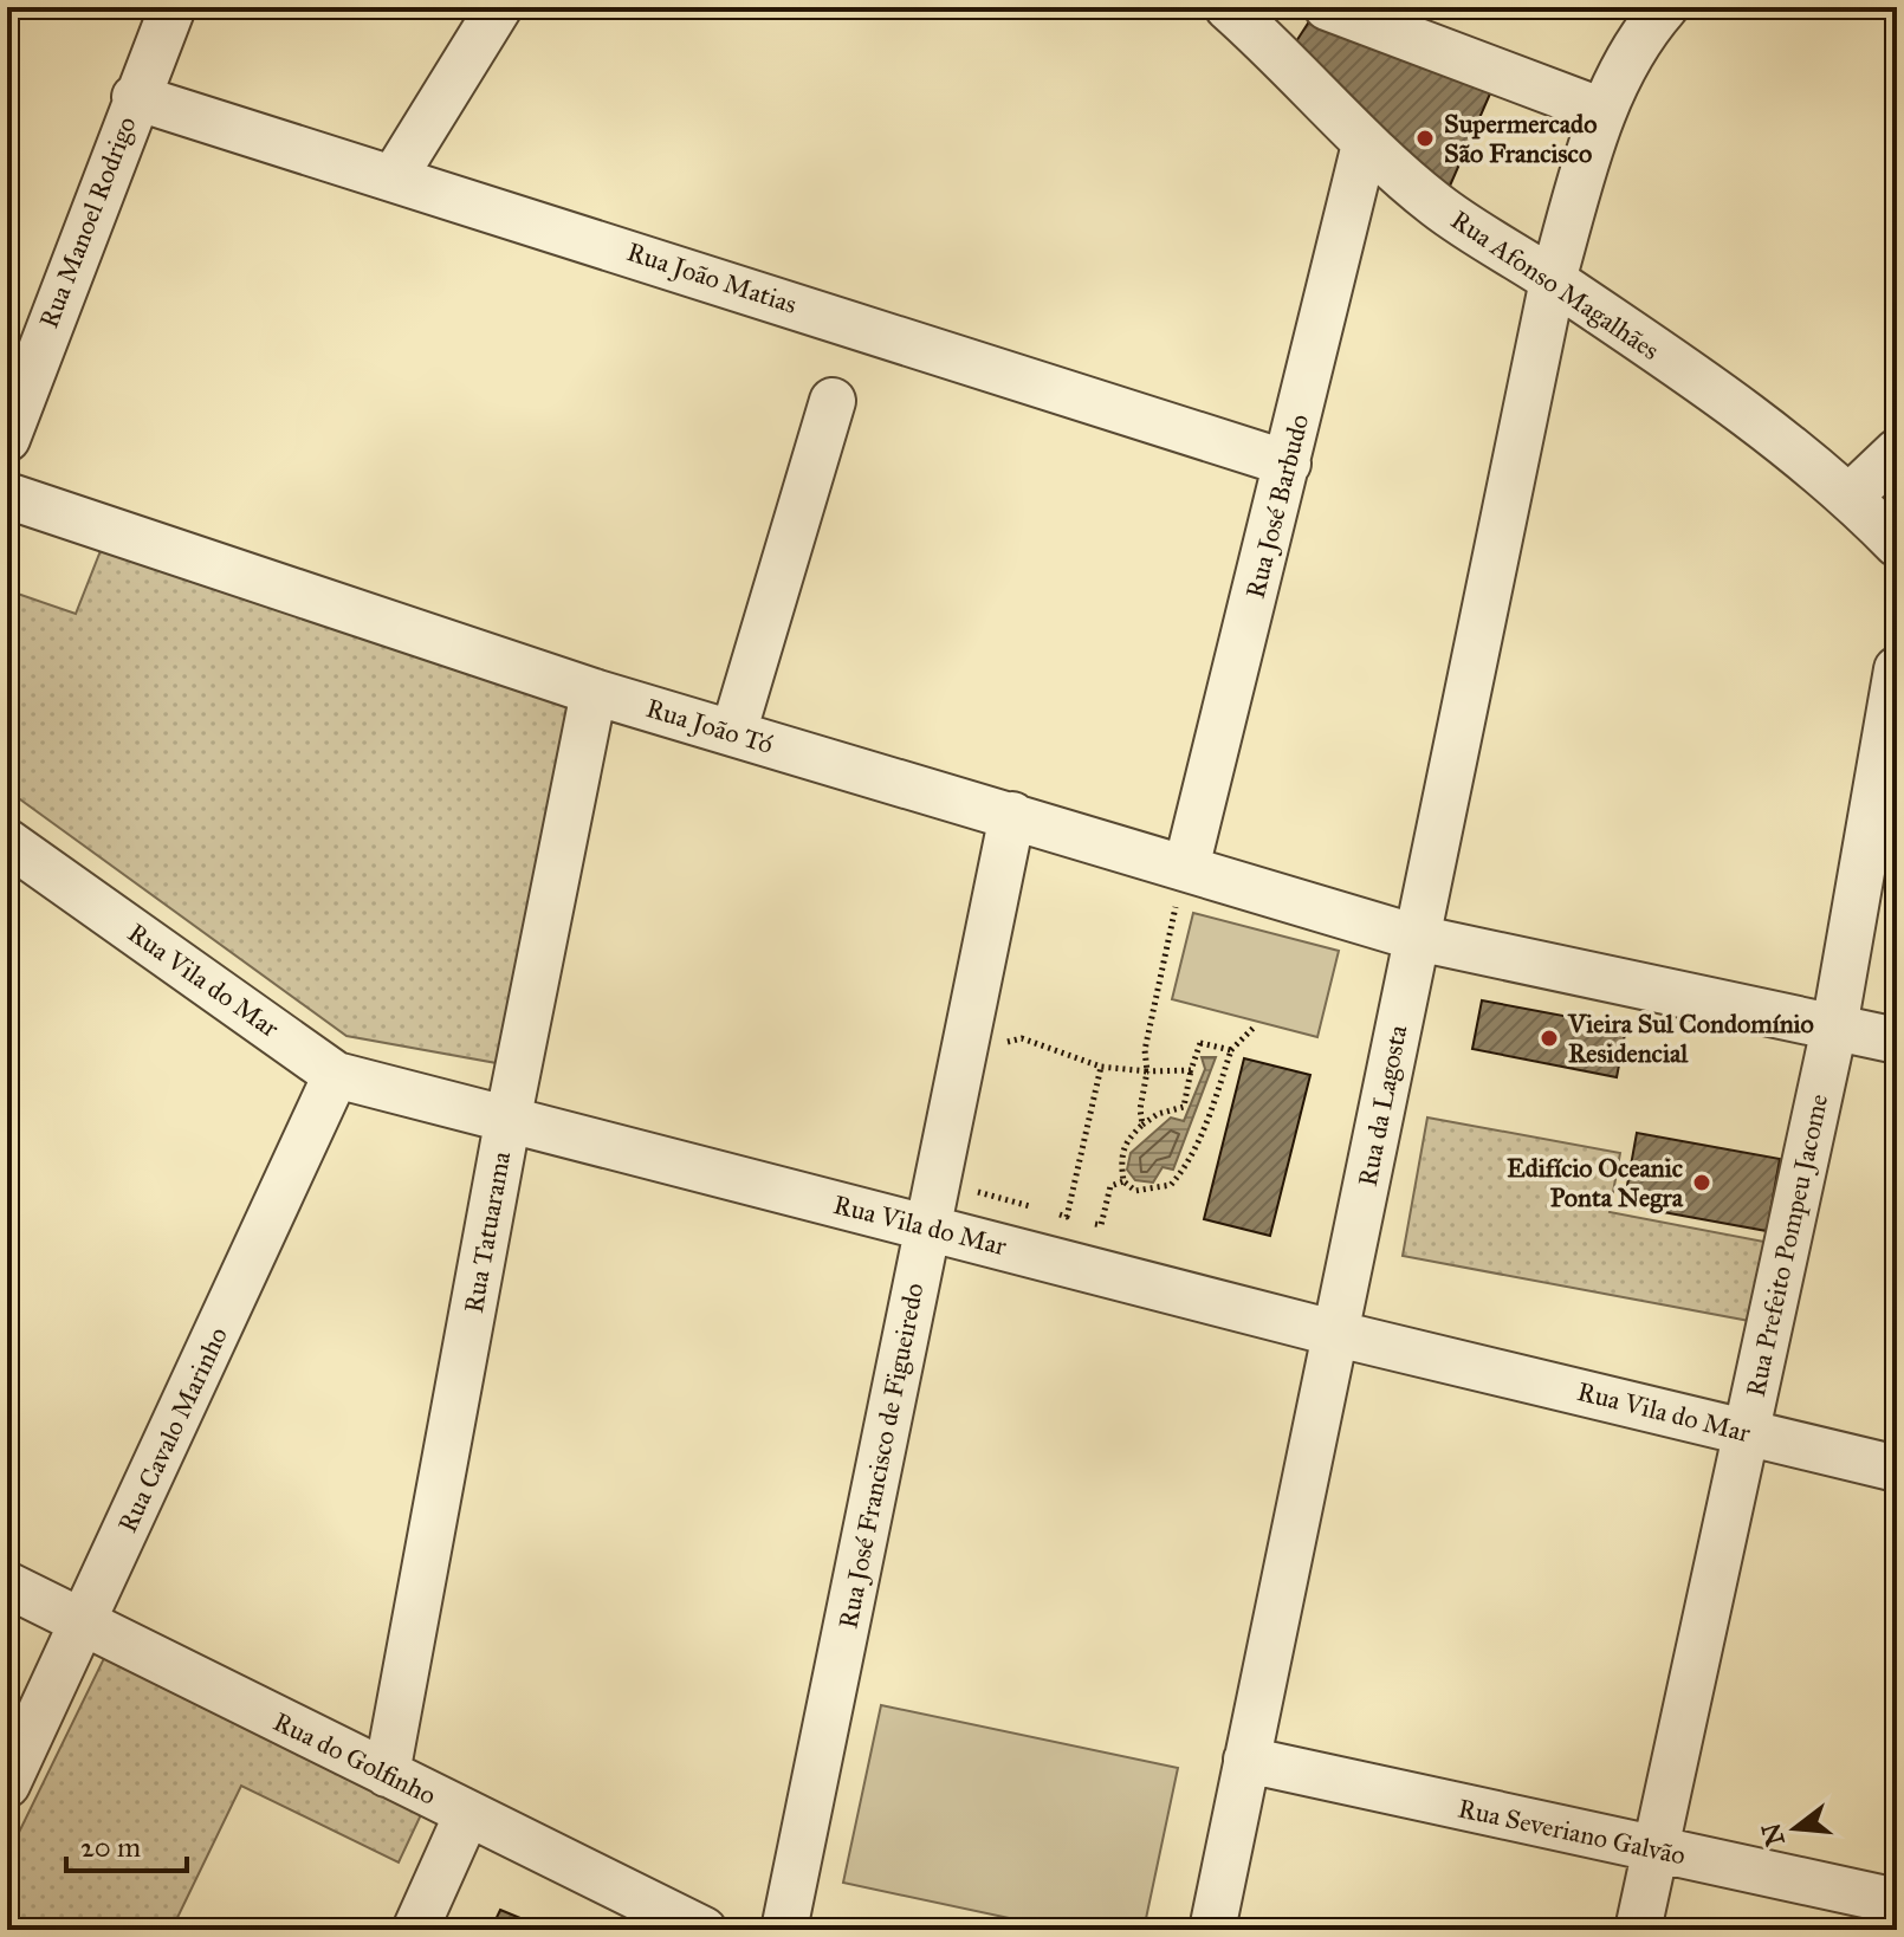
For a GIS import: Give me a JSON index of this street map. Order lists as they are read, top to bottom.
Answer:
{
  "streets": {
    "street": [
      "Rua Manoel Rodrigo",
      "Rua João Matias",
      "Rua Afonso Magalhães",
      "Rua José Barbudo",
      "Rua João Tó",
      "Rua Vila do Mar",
      "Rua da Lagosta",
      "Rua Tatuarama",
      "Rua Prefeito Pompeu Jacome",
      "Rua Cavalo Marinho",
      "Rua José Francisco de Figueiredo",
      "Rua do Golfinho",
      "Rua Severiano Galvão"
    ]
  },
  "crossings": [
    ["Rua Manoel Rodrigo", "Rua João Matias"],
    ["Rua João Matias", "Rua José Barbudo"],
    ["Rua Afonso Magalhães", "Rua José Barbudo"],
    ["Rua Afonso Magalhães", "Rua da Lagosta"],
    ["Rua José Barbudo", "Rua João Tó"],
    ["Rua João Tó", "Rua da Lagosta"],
    ["Rua João Tó", "Rua Tatuarama"],
    ["Rua João Tó", "Rua Prefeito Pompeu Jacome"],
    ["Rua João Tó", "Rua José Francisco de Figueiredo"],
    ["Rua Vila do Mar", "Rua da Lagosta"],
    ["Rua Vila do Mar", "Rua Tatuarama"],
    ["Rua Vila do Mar", "Rua Prefeito Pompeu Jacome"],
    ["Rua Vila do Mar", "Rua Cavalo Marinho"],
    ["Rua Vila do Mar", "Rua José Francisco de Figueiredo"],
    ["Rua da Lagosta", "Rua Severiano Galvão"],
    ["Rua Tatuarama", "Rua do Golfinho"],
    ["Rua Prefeito Pompeu Jacome", "Rua Severiano Galvão"],
    ["Rua Cavalo Marinho", "Rua do Golfinho"]
  ],
  "places": ["Supermercado São Francisco", "Vieira Sul Condomínio Residencial", "Edifício Oceanic Ponta Negra"],
  "scale_bar": "20 m",
  "north": "left"
}
